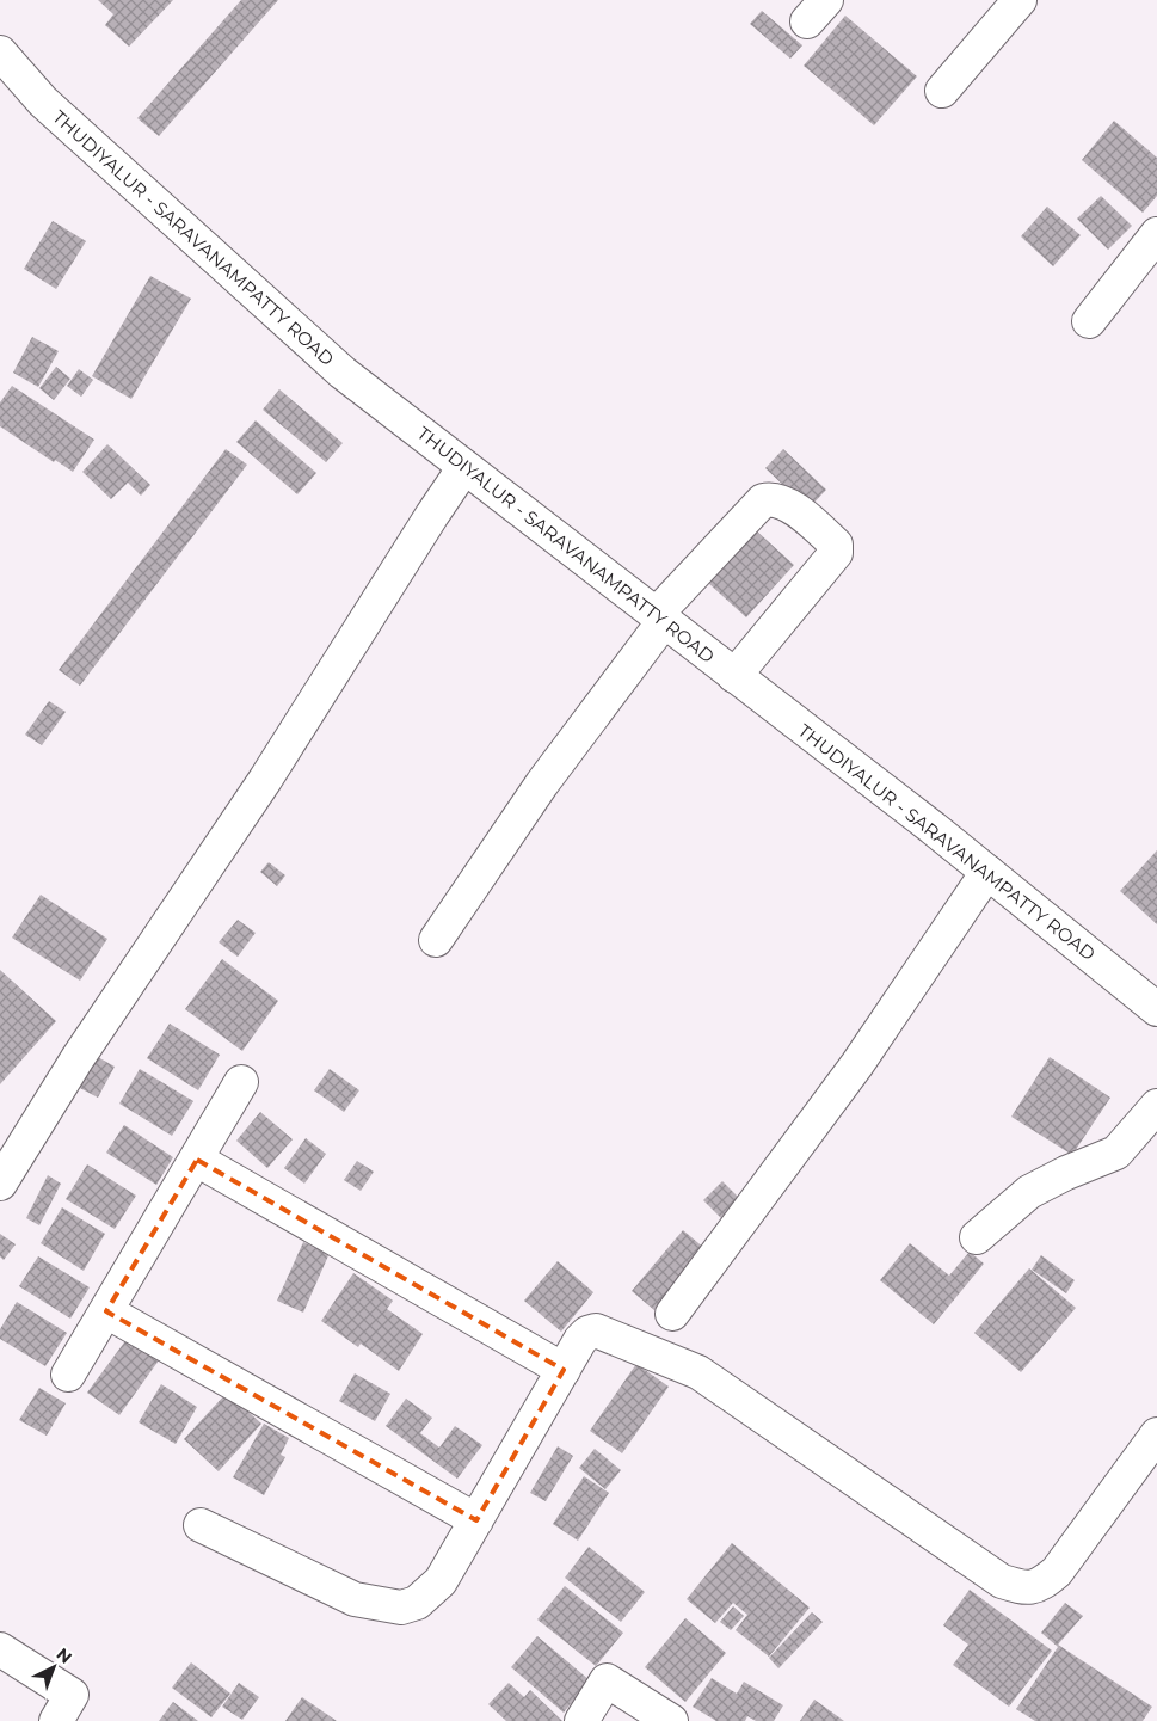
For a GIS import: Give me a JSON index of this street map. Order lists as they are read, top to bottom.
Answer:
{
  "streets": {
    "street": ["THUDIYALUR - SARAVANAMPATTY ROAD"]
  },
  "north": "top right"
}
